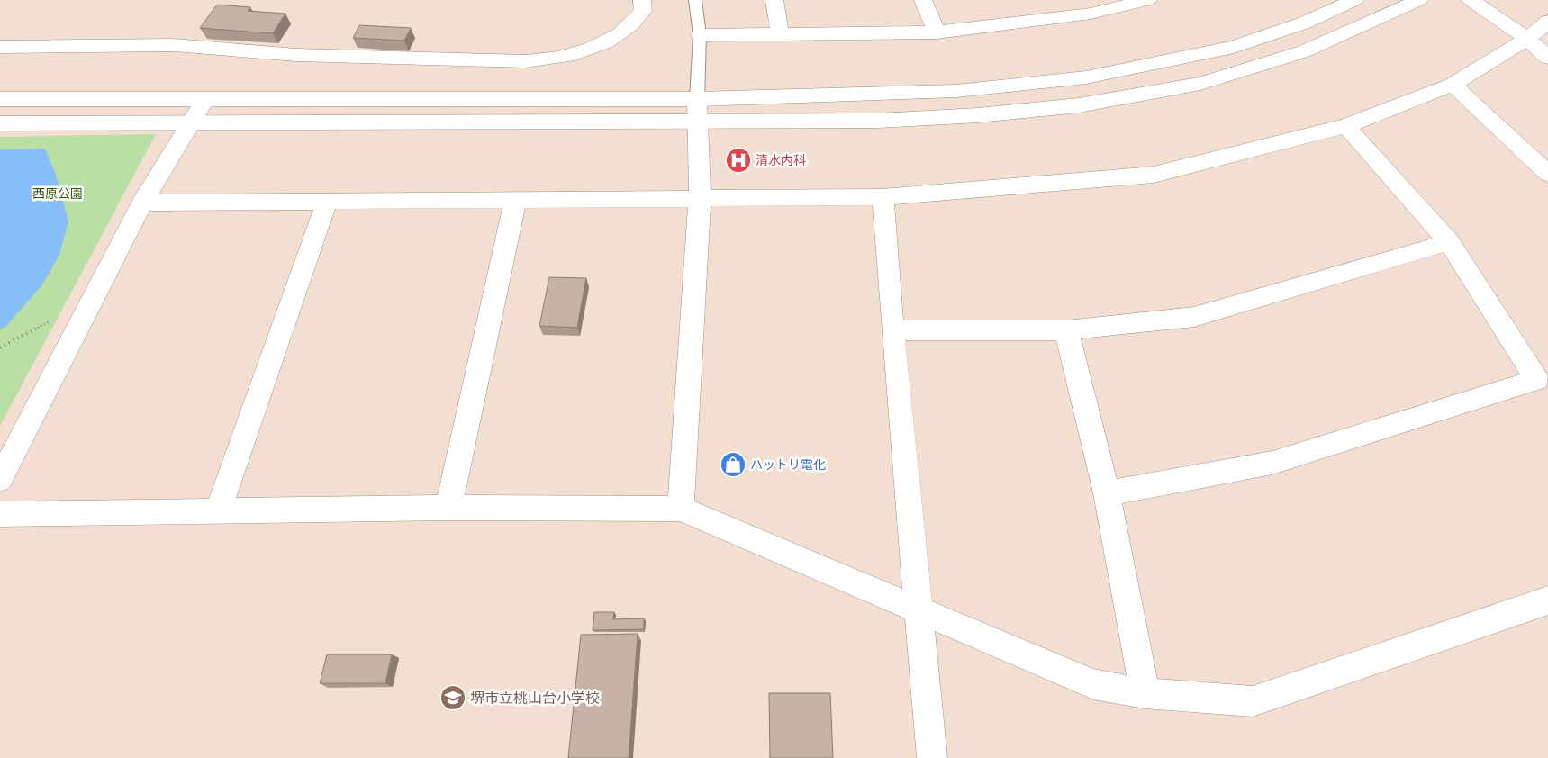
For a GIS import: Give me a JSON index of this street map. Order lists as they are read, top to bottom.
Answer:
{
  "parks": ["西原公園"],
  "places": {
    "hospital": ["清水内科"],
    "shop": ["ハットリ電化"],
    "school or university": ["堺市立桃山台小学校"]
  }
}
